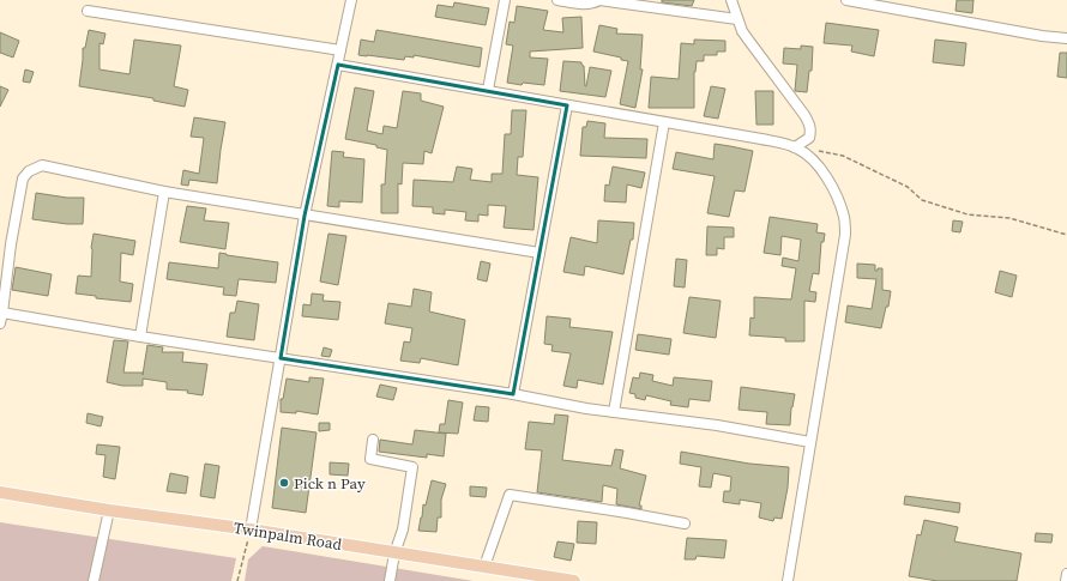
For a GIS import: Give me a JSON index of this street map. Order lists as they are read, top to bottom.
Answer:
{
  "streets": {
    "main road": ["Twinpalm Road"]
  },
  "places": ["Pick n Pay"]
}
